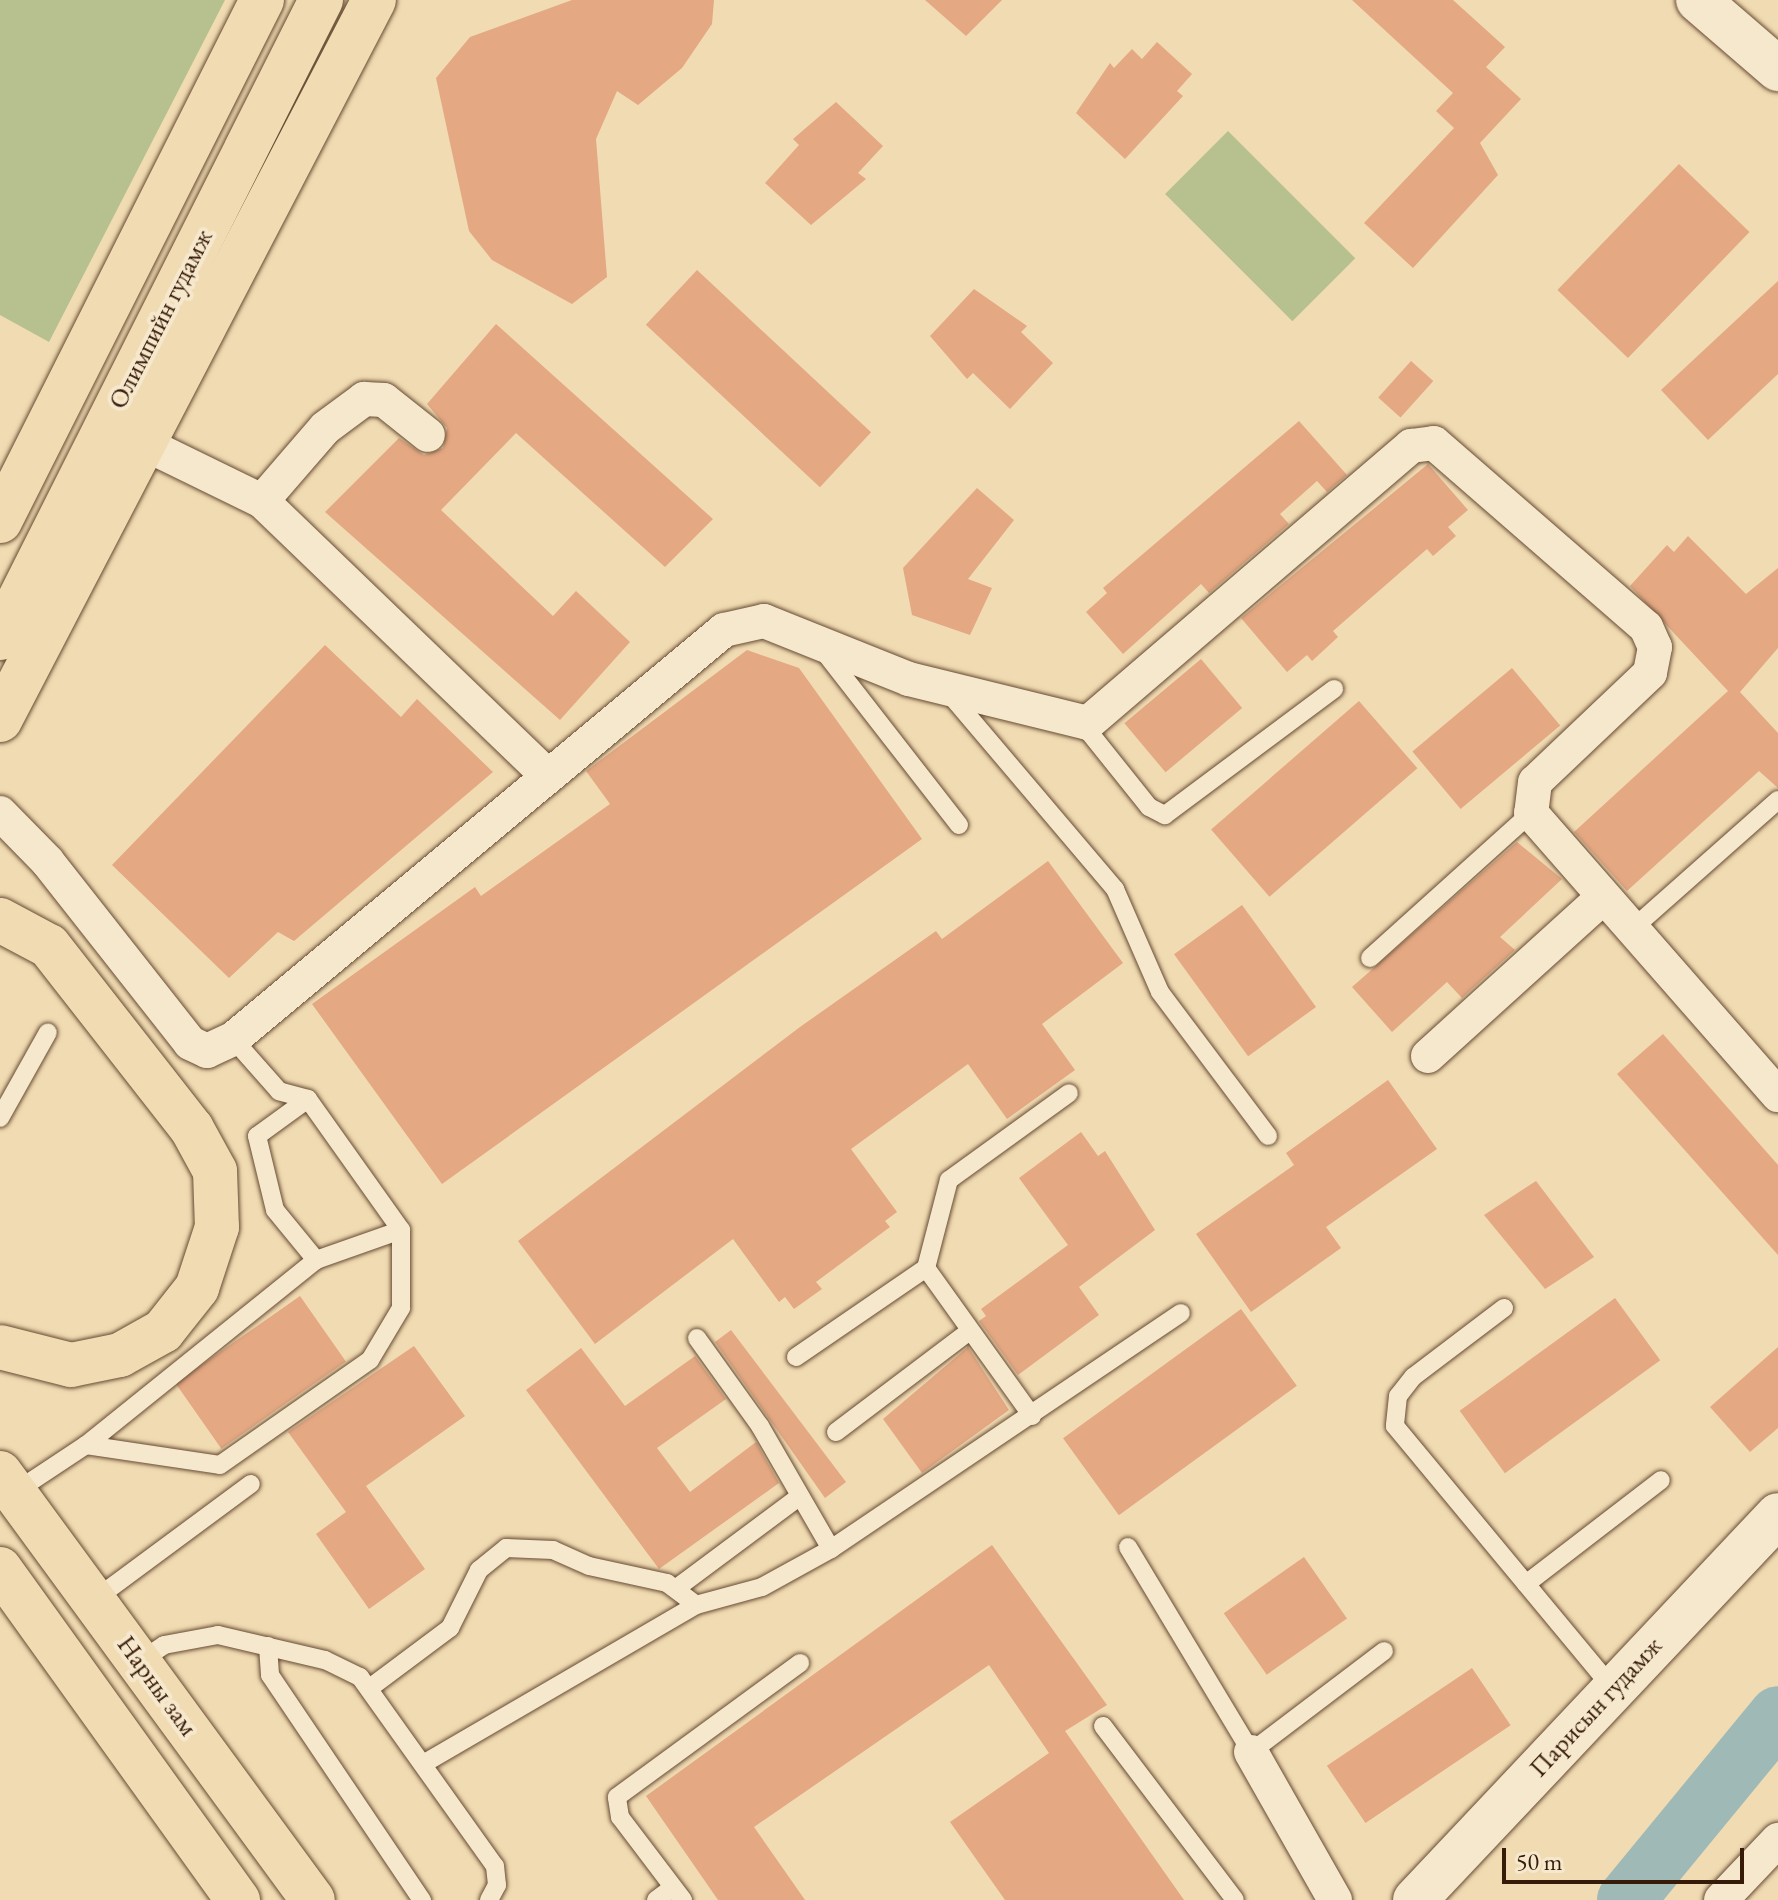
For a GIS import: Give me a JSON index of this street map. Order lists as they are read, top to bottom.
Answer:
{
  "streets": {
    "main road": ["Олимпийн гудамж", "Нарны зам"],
    "street": ["Парисын гудамж"]
  },
  "scale_bar": "50 m"
}
